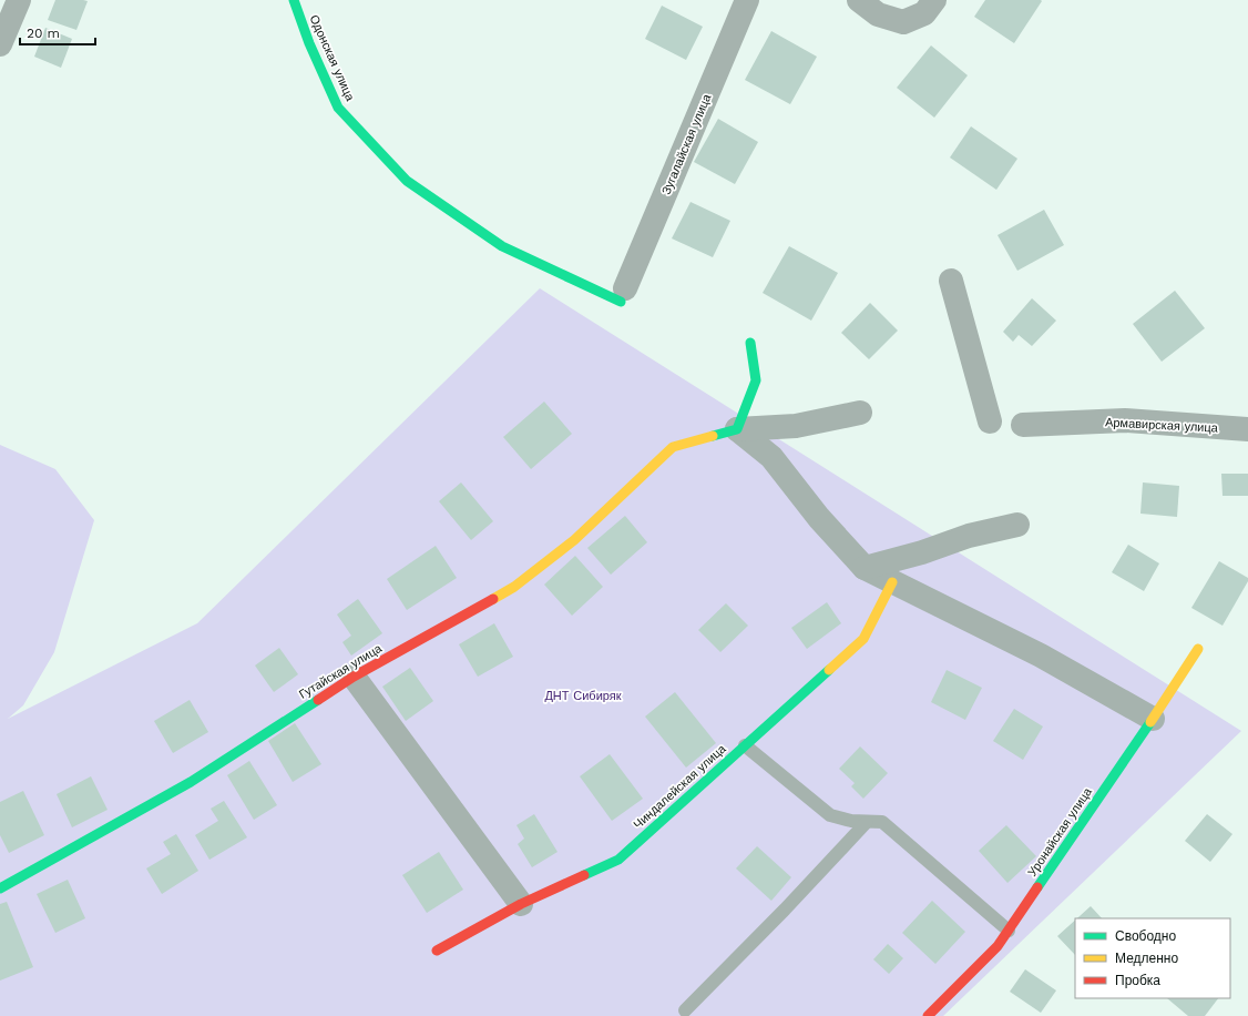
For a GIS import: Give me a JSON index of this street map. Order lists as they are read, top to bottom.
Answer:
{
  "streets": {
    "street": [
      "Одонская улица",
      "Зугалайская улица",
      "Армавирская улица",
      "Гутайская улица",
      "Чиндалейская улица",
      "Уронайская улица"
    ]
  },
  "crossings": [
    ["Одонская улица", "Зугалайская улица"]
  ],
  "parks": ["ДНТ Сибиряк"],
  "legend": ["Свободно", "Медленно", "Пробка"],
  "scale_bar": "20 m"
}
